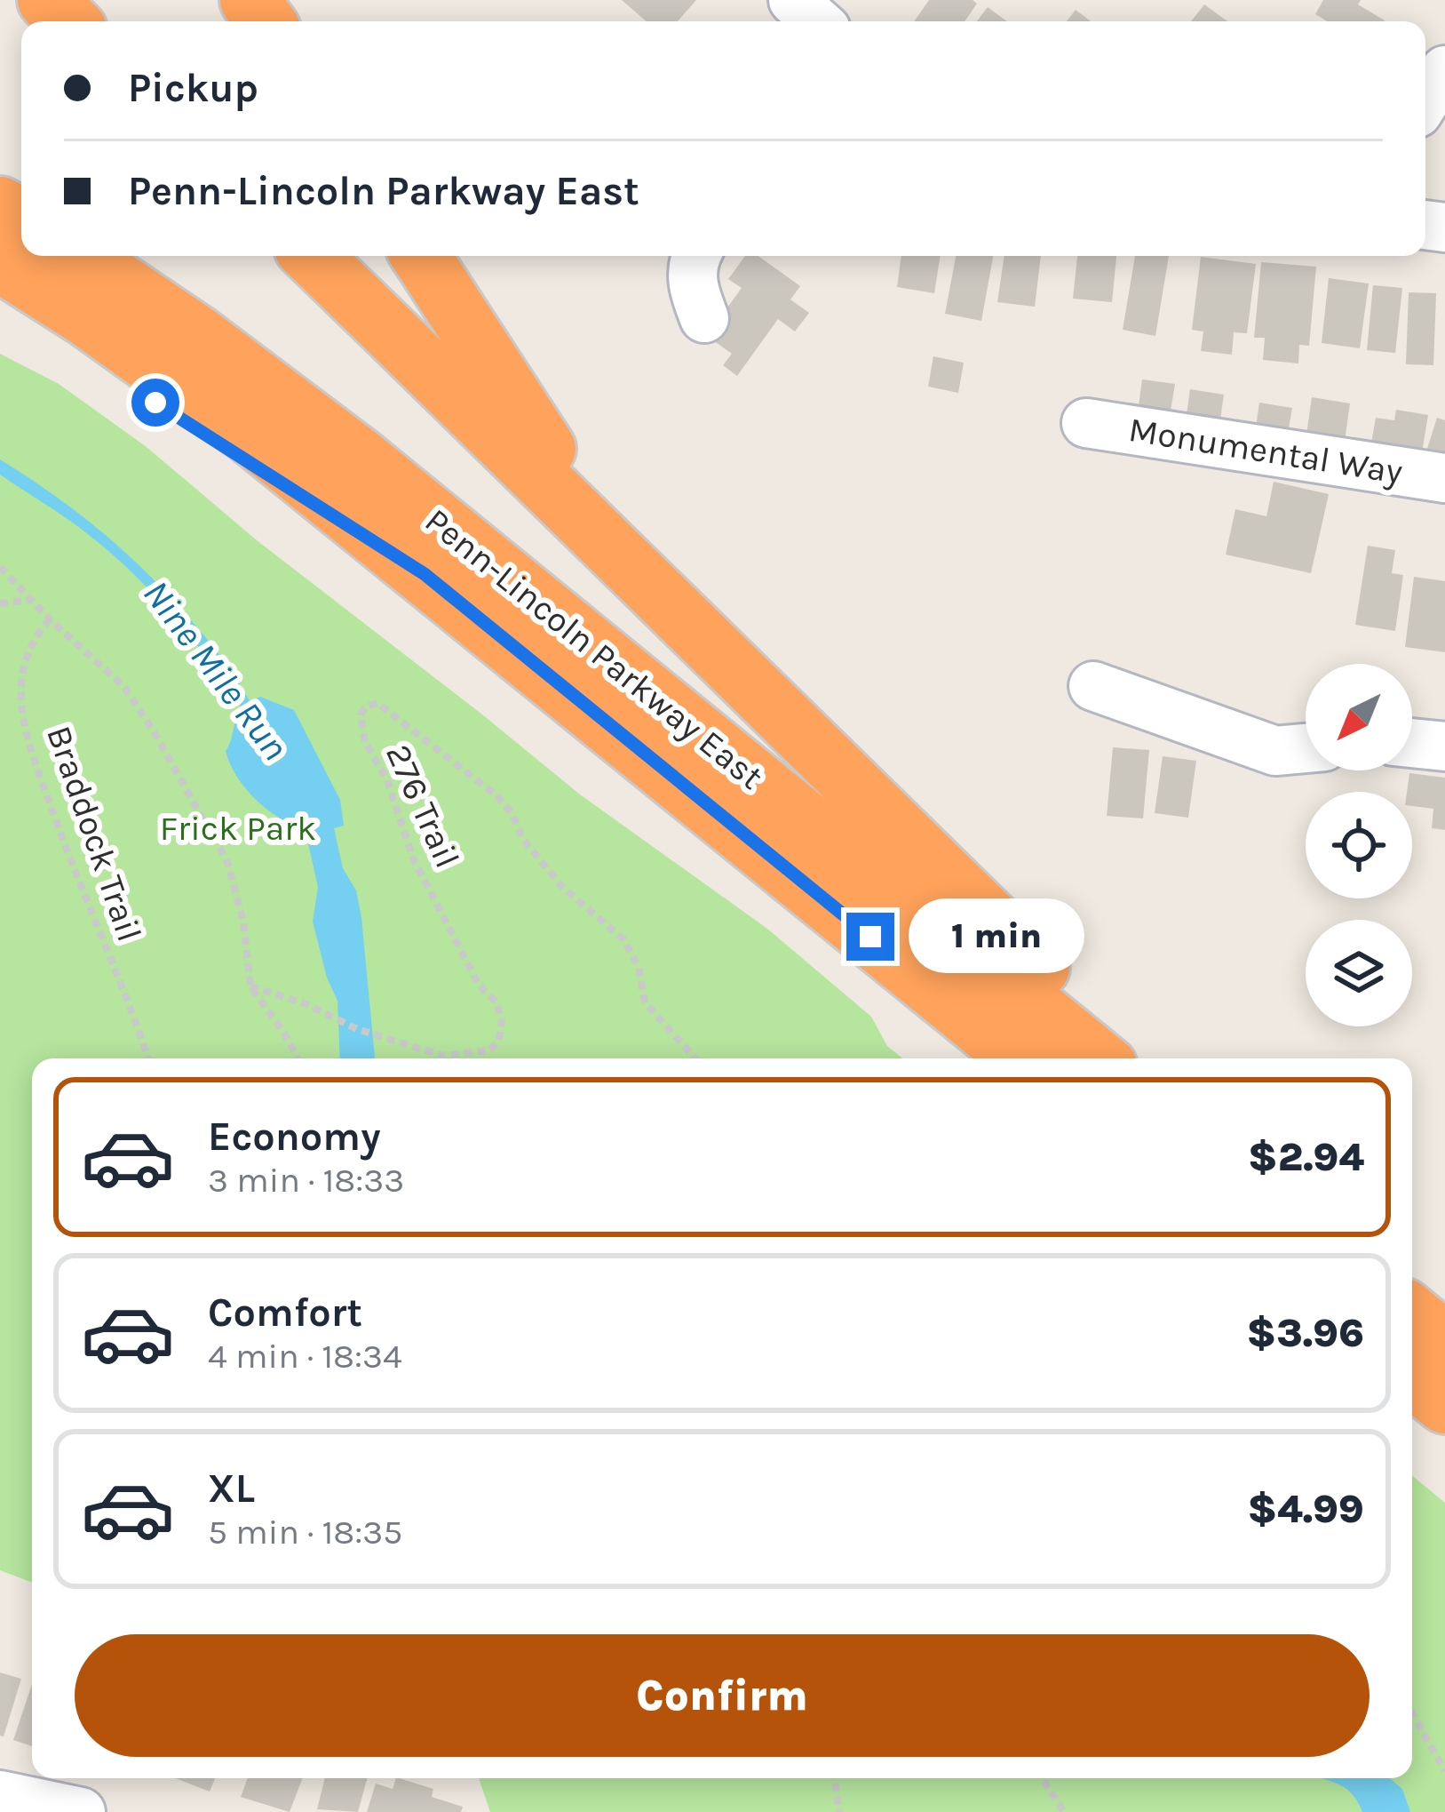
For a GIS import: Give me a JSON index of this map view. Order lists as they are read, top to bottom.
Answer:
{
  "streets": {
    "highway": ["Penn-Lincoln Parkway East"],
    "street": ["Monumental Way"],
    "path": ["276 Trail", "Braddock Trail"]
  },
  "water": ["Nine Mile Run"],
  "parks": ["Frick Park"],
  "north": "bottom left",
  "page": {
    "banner": ["Pickup", "Penn-Lincoln Parkway East"],
    "bubble": "1 min",
    "list": [
      {
        "name": "Economy",
        "note": "3 min · 18:33",
        "value": "$2.94"
      },
      {
        "name": "Comfort",
        "note": "4 min · 18:34",
        "value": "$3.96"
      },
      {
        "name": "XL",
        "note": "5 min · 18:35",
        "value": "$4.99"
      }
    ],
    "buttons": "Confirm"
  }
}
